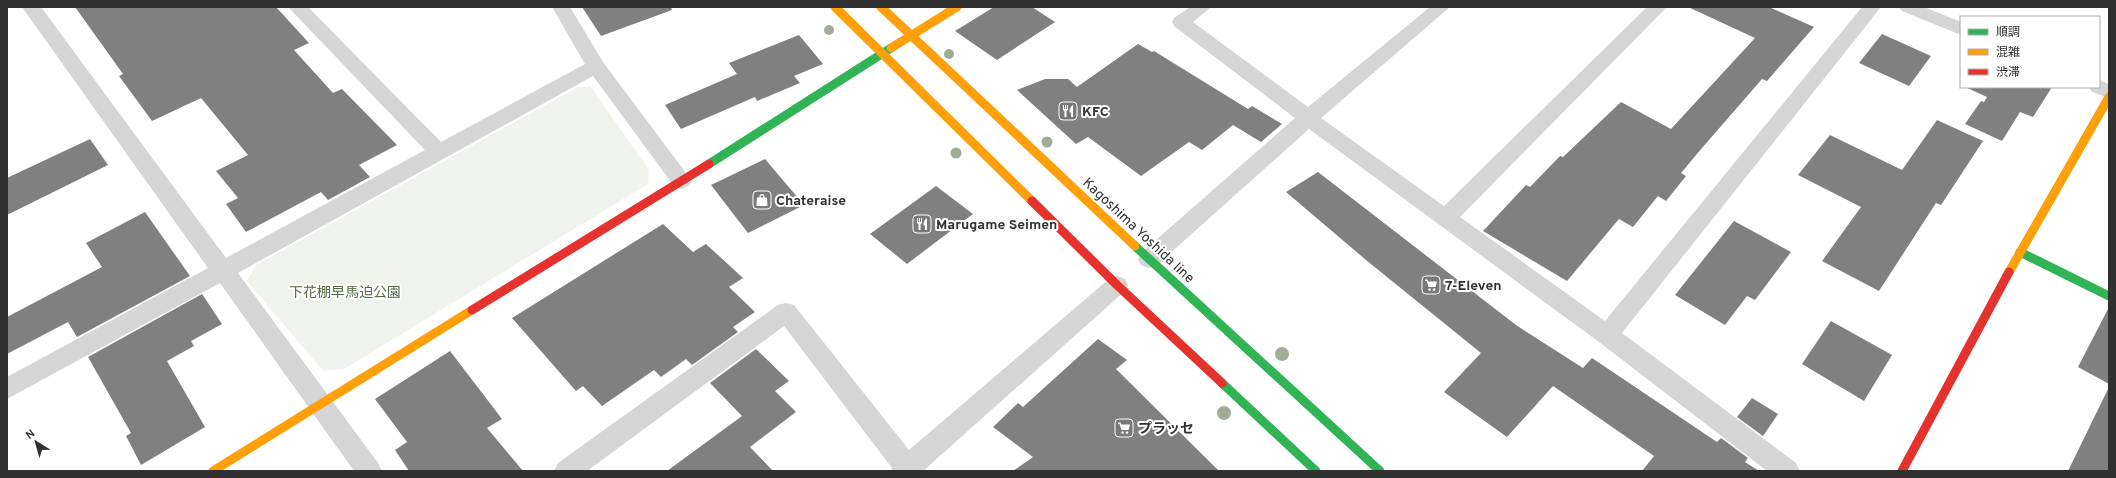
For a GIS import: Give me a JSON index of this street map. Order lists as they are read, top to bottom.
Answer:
{
  "streets": {
    "street": ["Kagoshima Yoshida line"]
  },
  "parks": ["下花棚早馬迫公園"],
  "places": {
    "restaurant": ["KFC", "Marugame Seimen"],
    "shop": ["Chateraise"],
    "supermarket": ["7-Eleven", "プラッセ"]
  },
  "legend": ["順調", "混雑", "渋滞"],
  "north": "top left"
}
